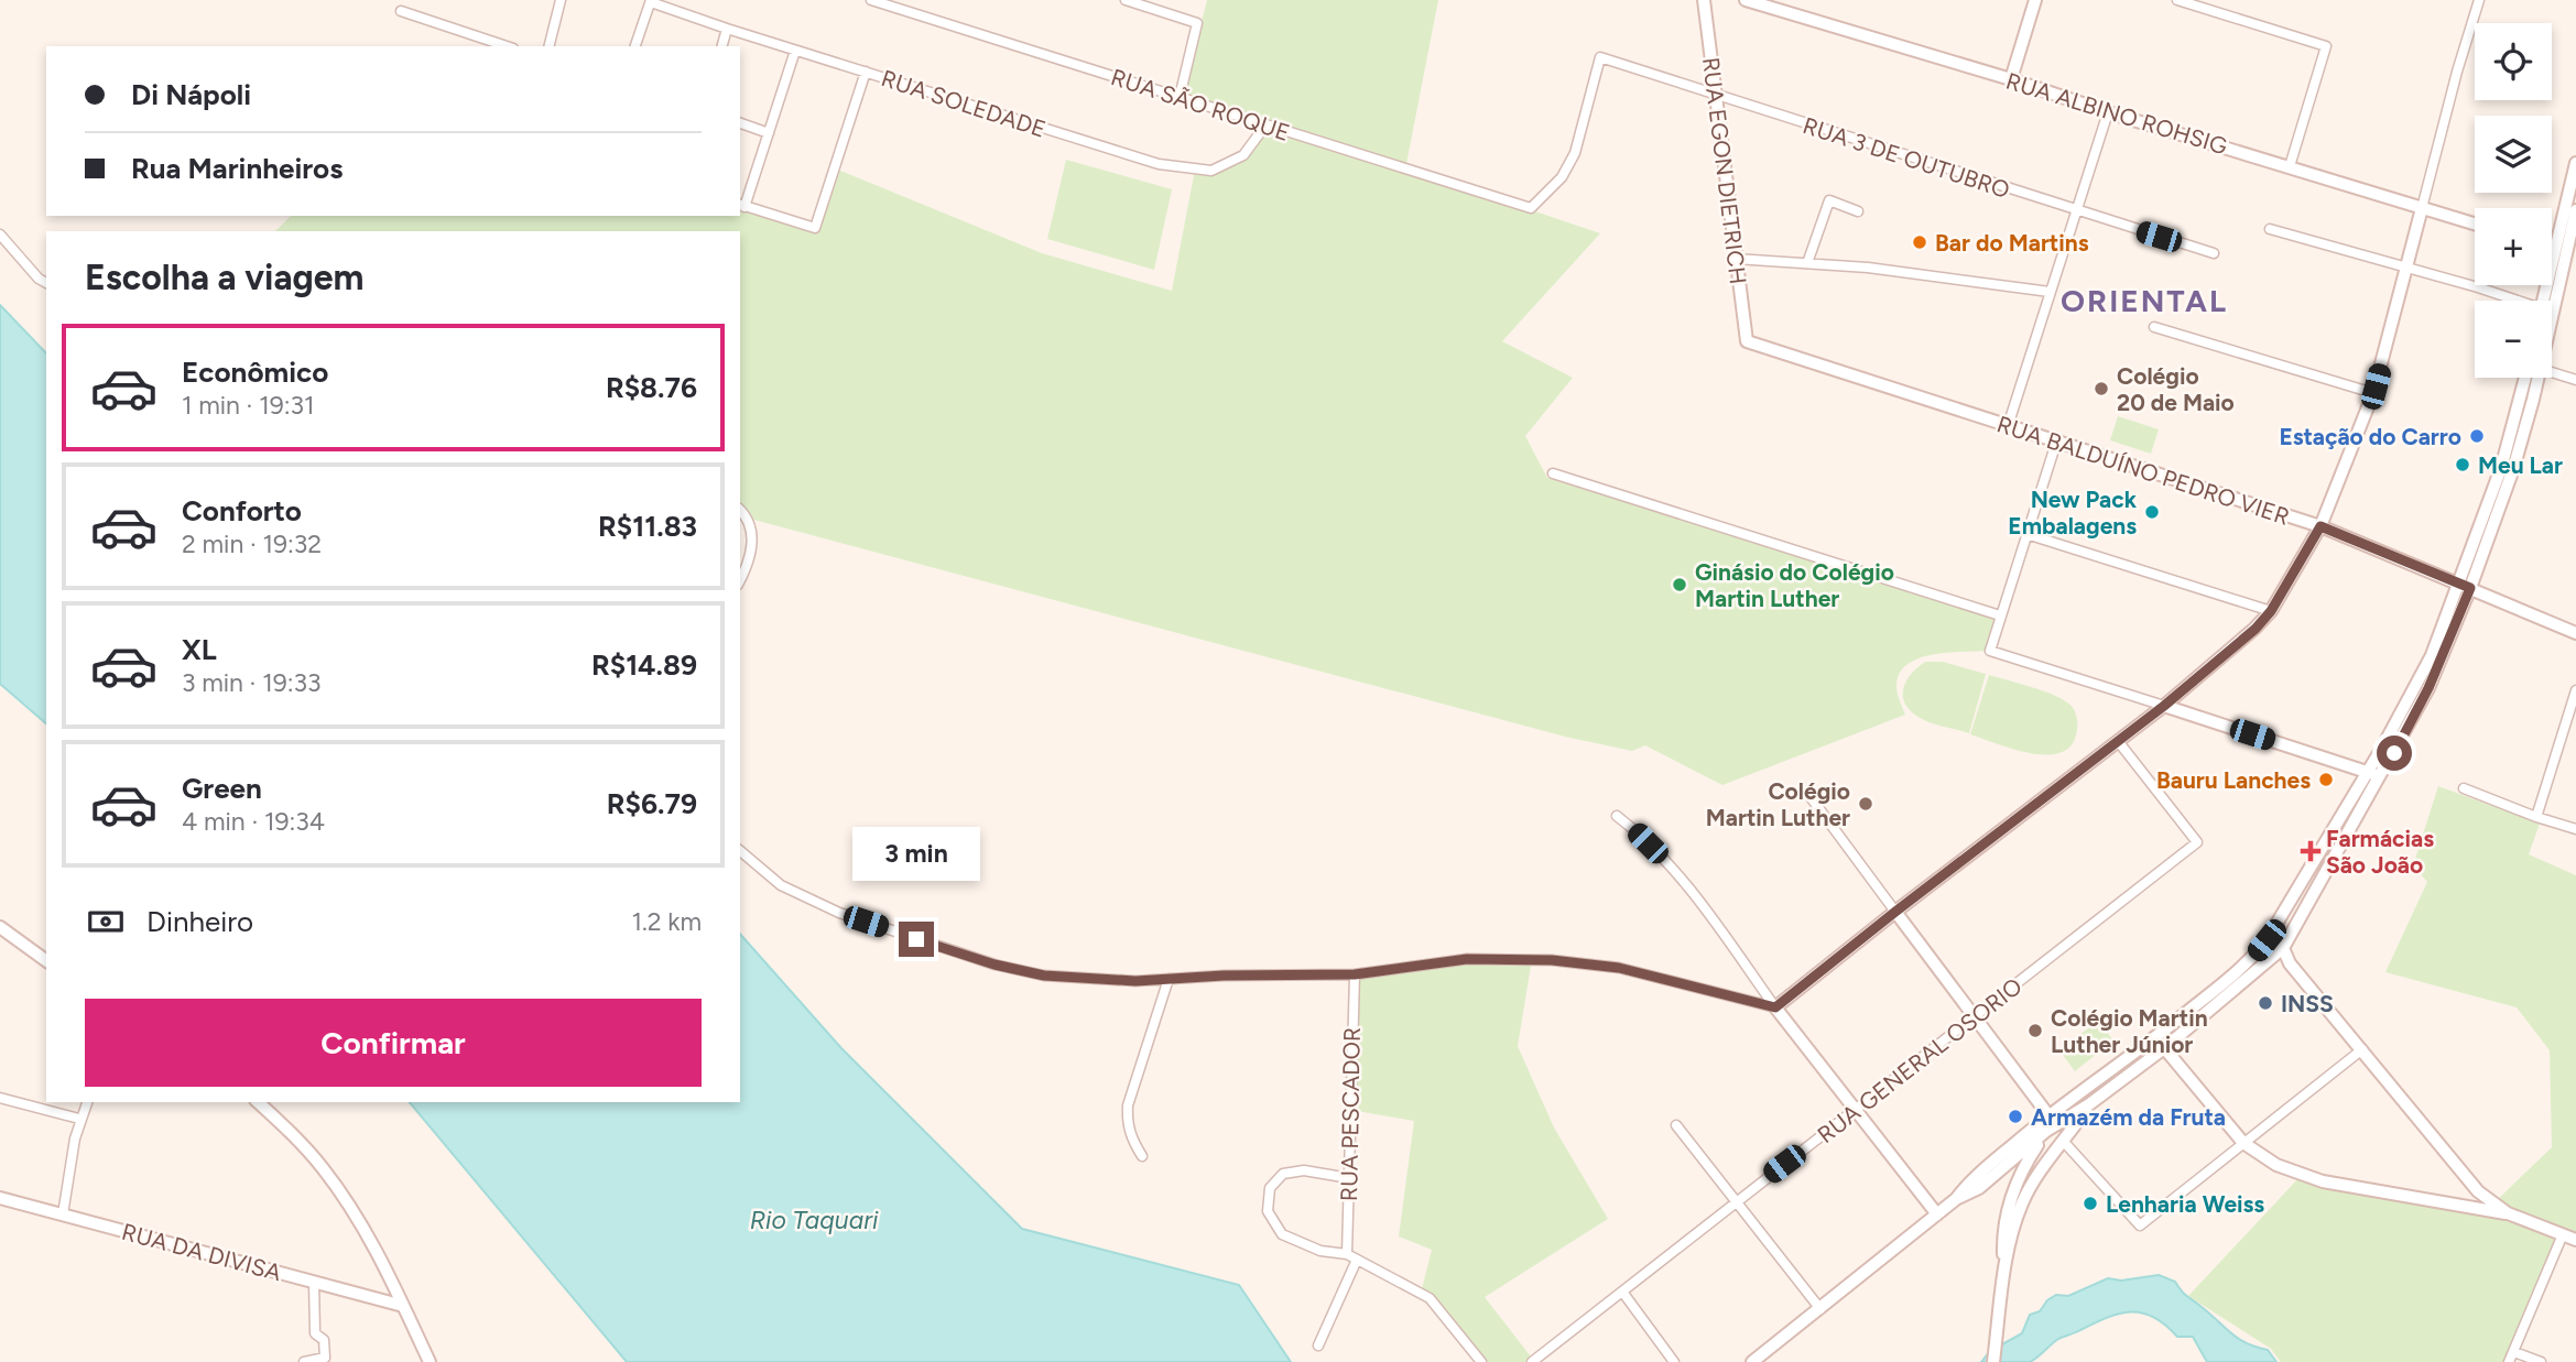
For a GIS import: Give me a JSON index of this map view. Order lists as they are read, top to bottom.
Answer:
{
  "streets": {
    "street": [
      "RUA SOLEDADE",
      "RUA SÃO ROQUE",
      "RUA ALBINO ROHSIG",
      "RUA 3 DE OUTUBRO",
      "RUA EGON DIETRICH",
      "RUA BALDUÍNO PEDRO VIER",
      "RUA GENERAL OSORIO",
      "RUA PESCADOR",
      "RUA DA DIVISA"
    ]
  },
  "crossings": [
    ["RUA SOLEDADE", "RUA SÃO ROQUE"],
    ["RUA SÃO ROQUE", "RUA 3 DE OUTUBRO"],
    ["RUA 3 DE OUTUBRO", "RUA EGON DIETRICH"],
    ["RUA EGON DIETRICH", "RUA BALDUÍNO PEDRO VIER"]
  ],
  "districts": ["ORIENTAL"],
  "water": ["Rio Taquari"],
  "places": {
    "other": [
      "Bar do Martins",
      "Colégio 20 de Maio",
      "Estação do Carro",
      "Meu Lar",
      "New Pack Embalagens",
      "Ginásio do Colégio Martin Luther",
      "Bauru Lanches",
      "Colégio Martin Luther",
      "INSS",
      "Colégio Martin Luther Júnior",
      "Armazém da Fruta",
      "Lenharia Weiss"
    ],
    "health": ["Farmácias São João"]
  },
  "page": {
    "map_buttons": ["+", "−"],
    "banner": ["Di Nápoli", "Rua Marinheiros"],
    "heading": "Escolha a viagem",
    "list": [
      {
        "name": "Econômico",
        "note": "1 min · 19:31",
        "value": "R$8.76"
      },
      {
        "name": "Conforto",
        "note": "2 min · 19:32",
        "value": "R$11.83"
      },
      {
        "name": "XL",
        "note": "3 min · 19:33",
        "value": "R$14.89"
      },
      {
        "name": "Green",
        "note": "4 min · 19:34",
        "value": "R$6.79"
      }
    ],
    "bubble": "3 min",
    "pay": ["Dinheiro", "1.2 km"],
    "buttons": "Confirmar"
  }
}
